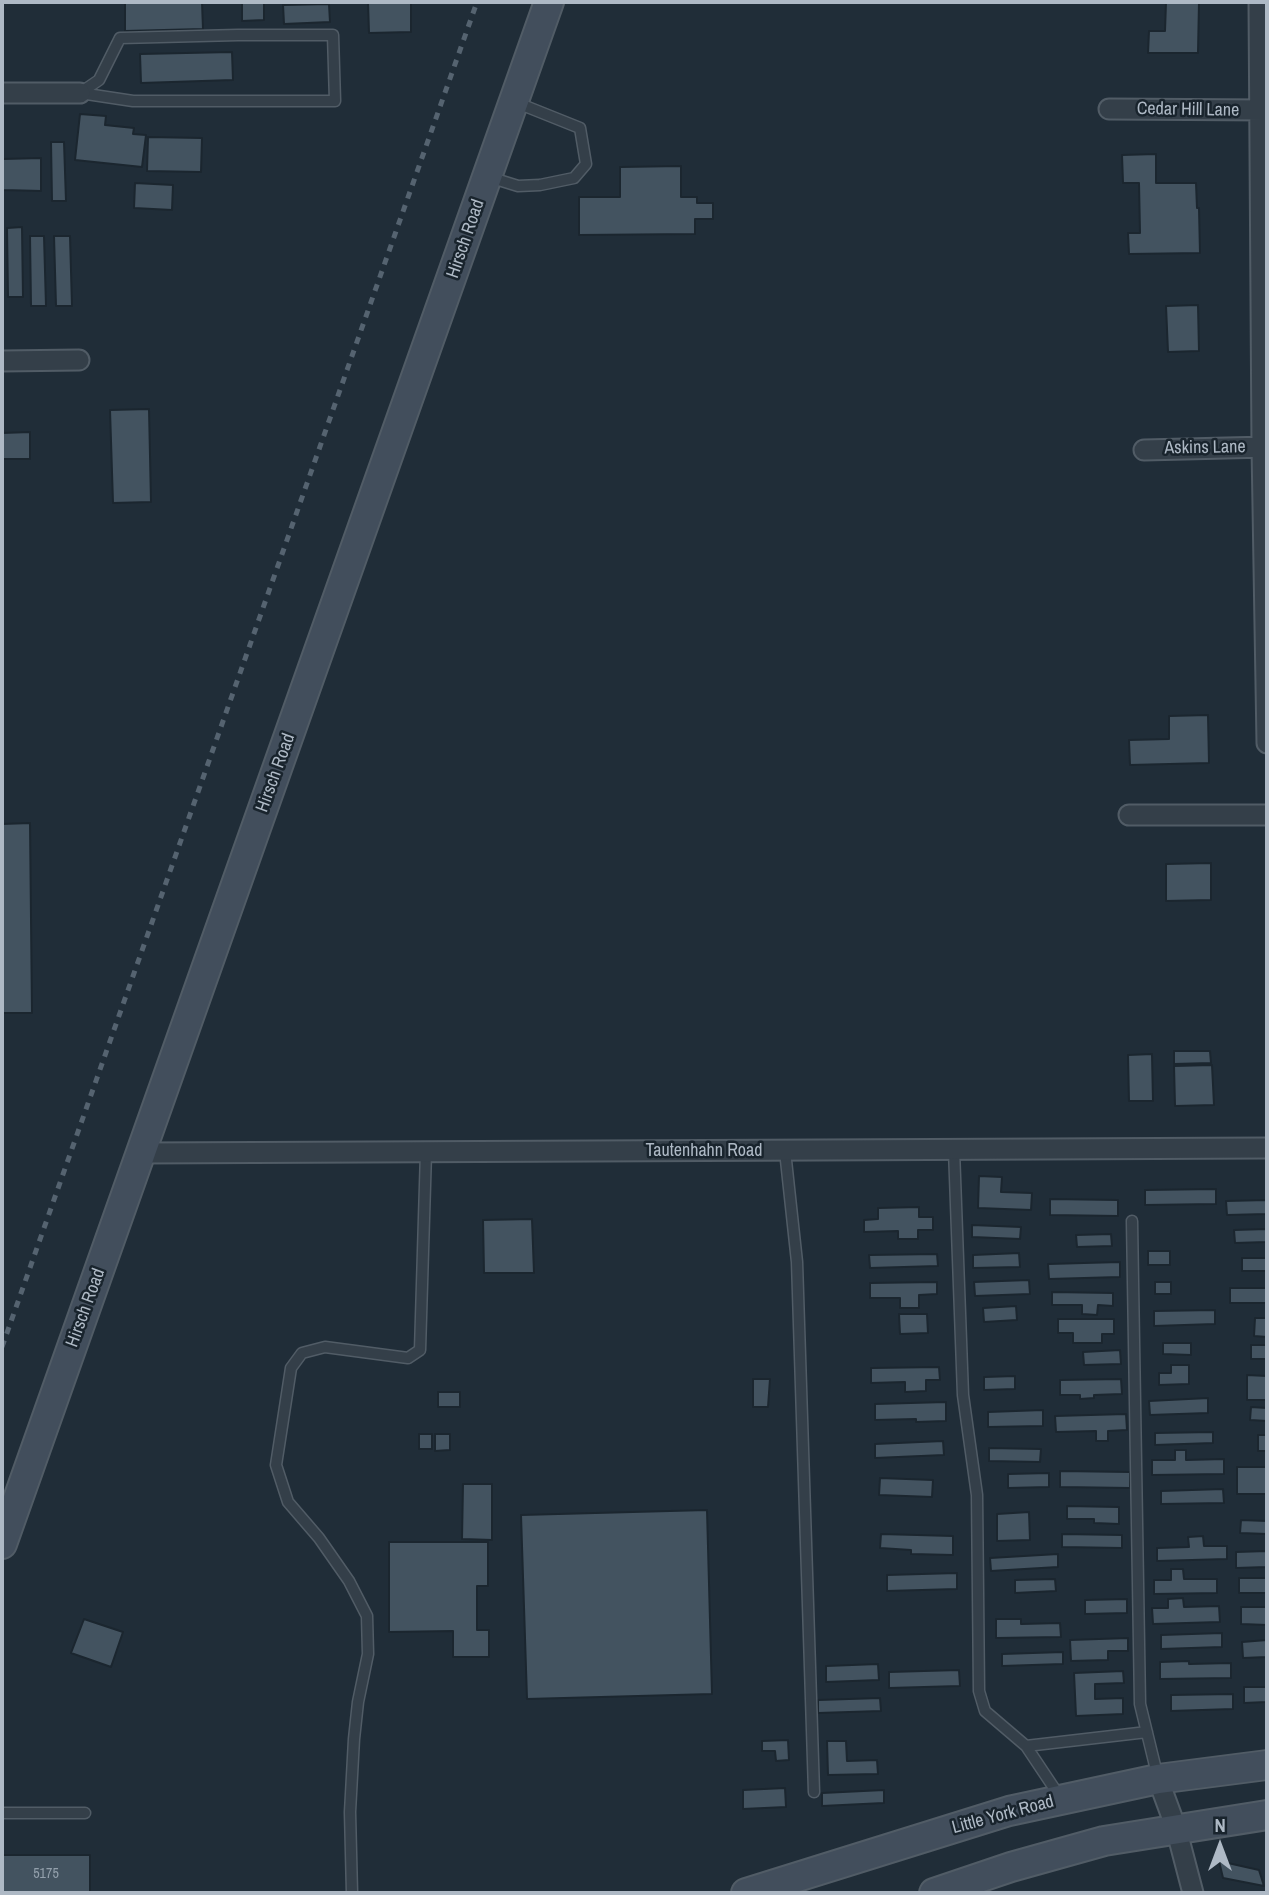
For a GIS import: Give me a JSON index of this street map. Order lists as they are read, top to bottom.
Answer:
{
  "streets": {
    "main road": ["Hirsch Road", "Little York Road"],
    "street": ["Cedar Hill Lane", "Askins Lane", "Tautenhahn Road"]
  },
  "crossings": [
    ["Hirsch Road", "Tautenhahn Road"]
  ],
  "house_numbers": ["5175"],
  "north": "top"
}
